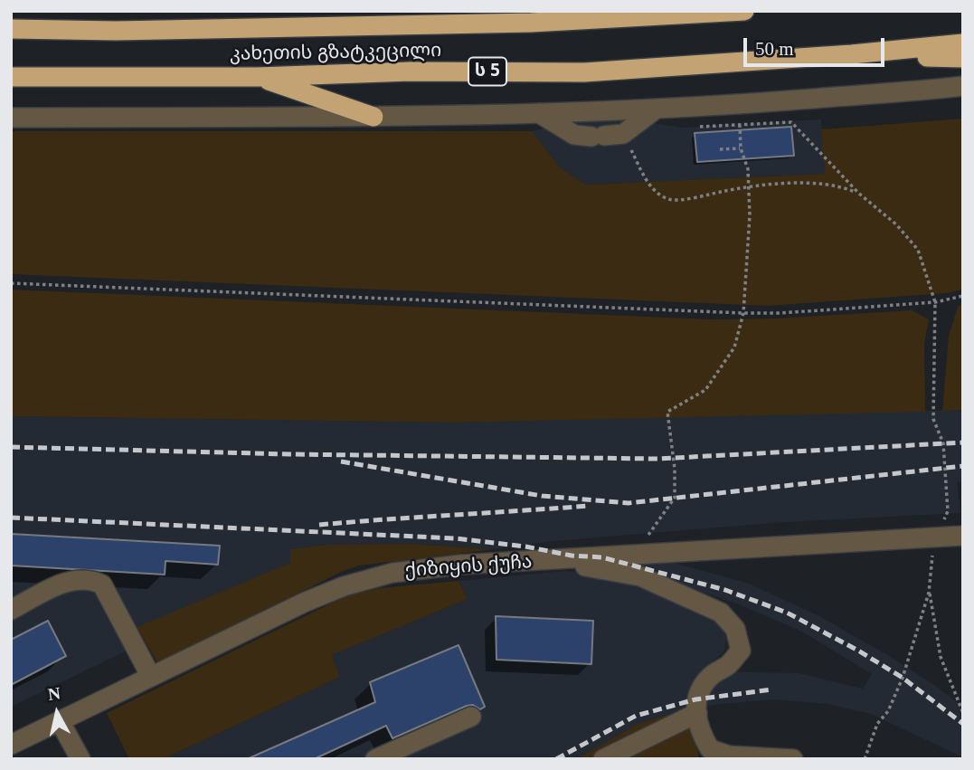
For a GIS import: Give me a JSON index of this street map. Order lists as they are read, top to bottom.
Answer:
{
  "streets": {
    "highway": ["კახეთის გზატკეცილი", "ს 5"],
    "street": ["ქიზიყის ქუჩა"]
  },
  "scale_bar": "50 m",
  "north": "top"
}
